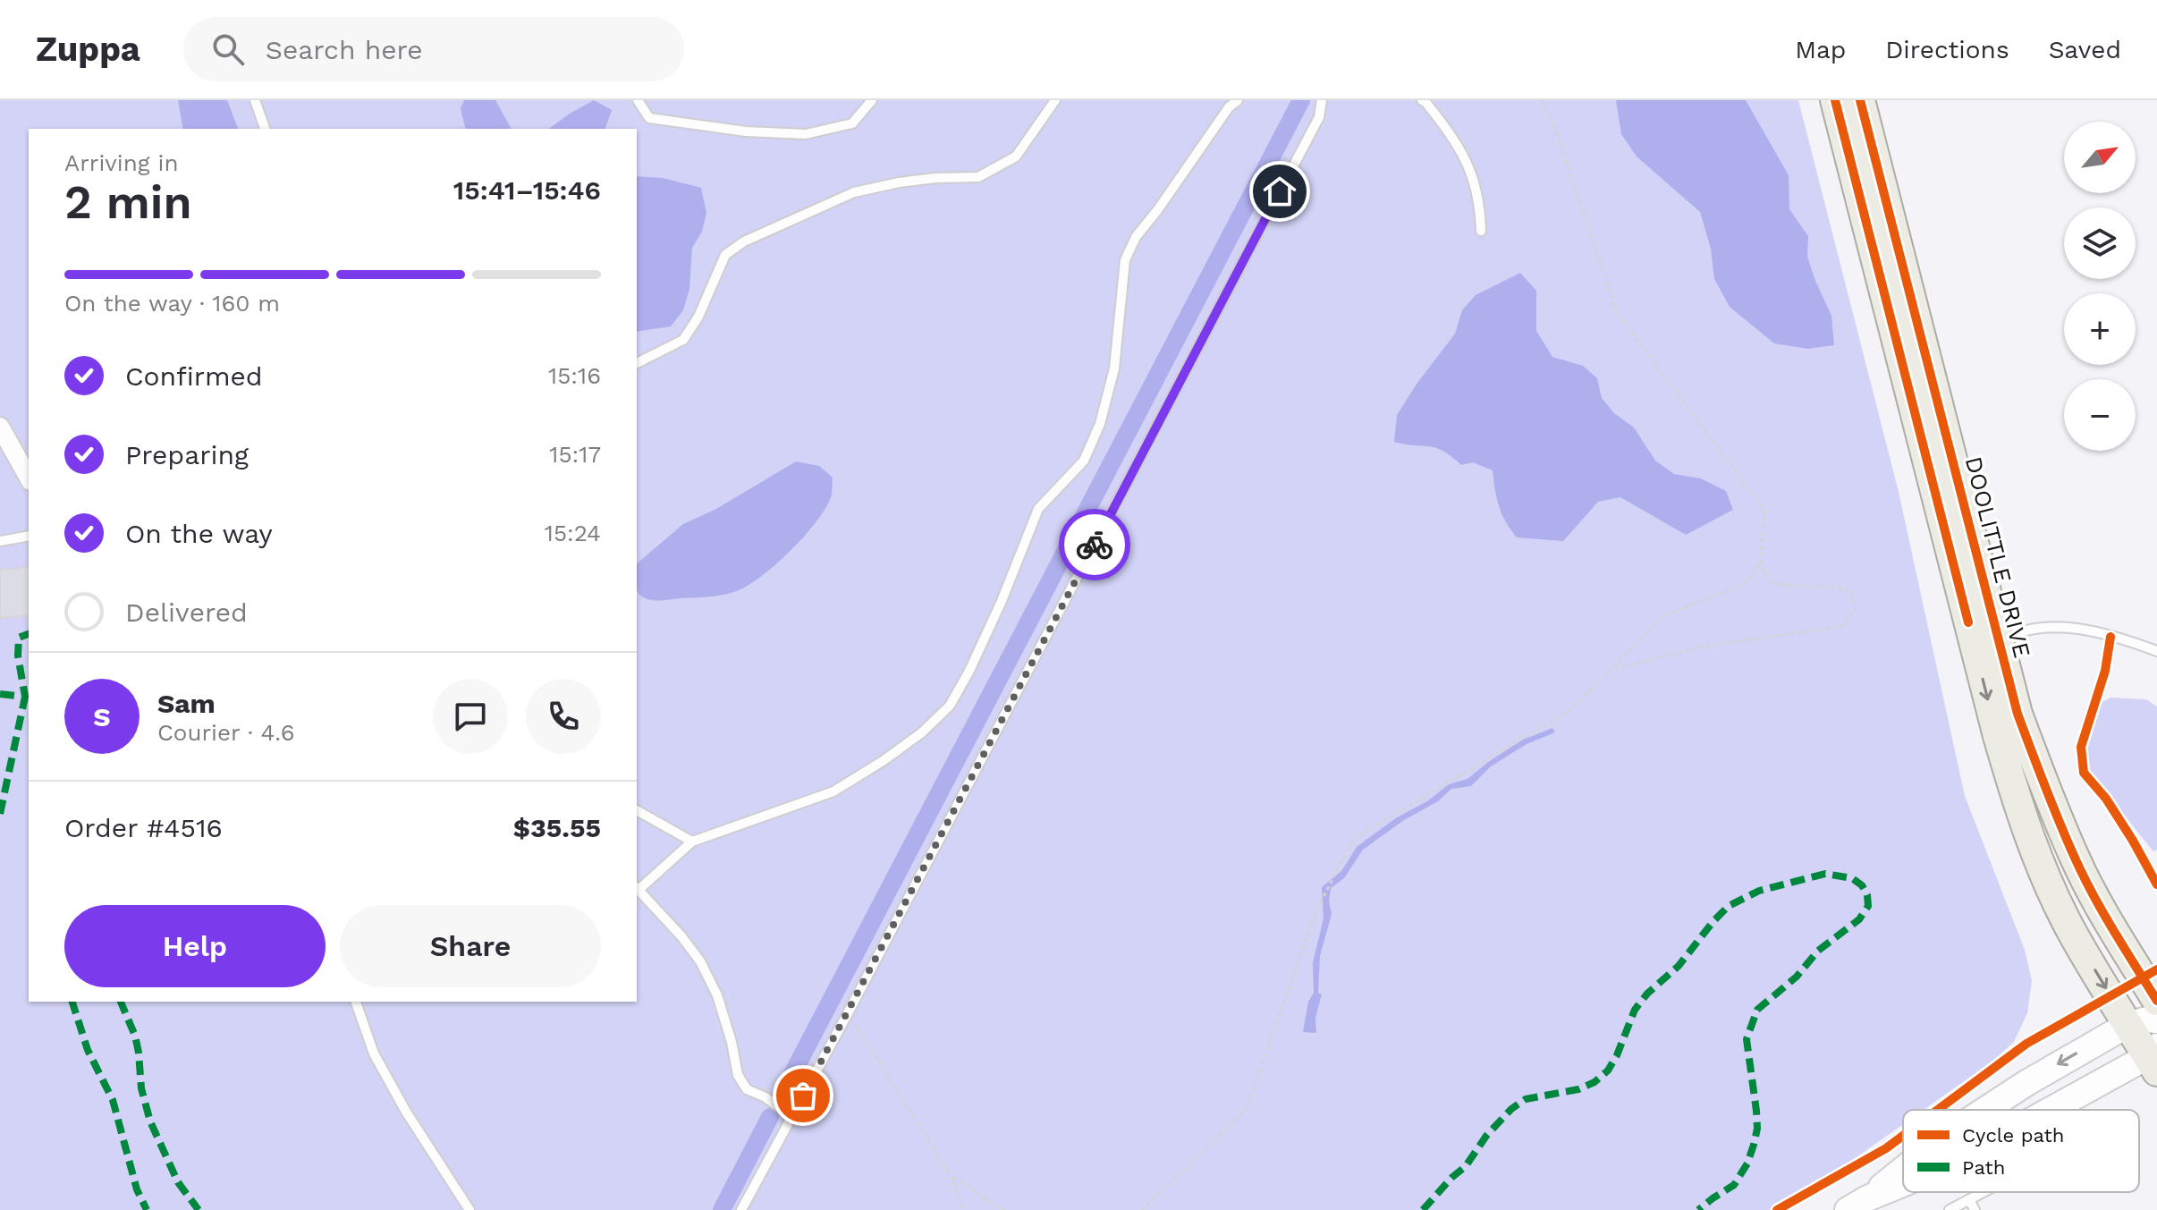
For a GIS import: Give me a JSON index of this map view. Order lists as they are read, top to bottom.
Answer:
{
  "streets": {
    "main road": ["DOOLITTLE DRIVE"]
  },
  "legend": ["Cycle path", "Path"],
  "north": "top right",
  "page": {
    "header": "Zuppa",
    "search": "Search here",
    "nav": ["Map", "Directions", "Saved"],
    "map_buttons": ["+", "−"],
    "heading": ["2 min", "Arriving in", "15:41–15:46"],
    "panel": [
      "Sam",
      "Courier · 4.6",
      "Order #4516",
      "$35.55"
    ],
    "bar": "On the way · 160 m",
    "list": [
      ["Confirmed", "15:16"],
      ["Preparing", "15:17"],
      ["On the way", "15:24"],
      "Delivered"
    ],
    "round": "S",
    "buttons": ["Help", "Share"]
  }
}
